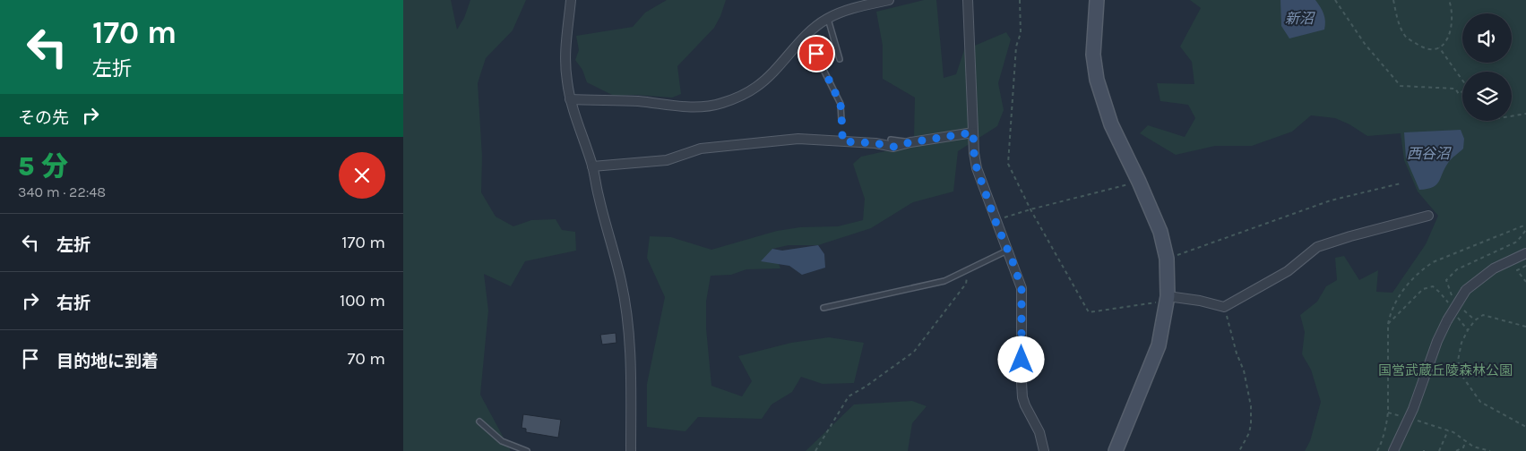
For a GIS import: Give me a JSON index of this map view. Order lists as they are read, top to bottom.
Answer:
{
  "water": ["新沼", "西谷沼"],
  "parks": ["国営武蔵丘陵森林公園"],
  "page": {
    "turn": ["170 m", "左折"],
    "then": "その先",
    "heading": ["5 分", "340 m · 22:48"],
    "list": [
      {
        "name": "左折",
        "value": "170 m"
      },
      {
        "name": "右折",
        "value": "100 m"
      },
      {
        "name": "目的地に到着",
        "value": "70 m"
      }
    ]
  }
}
